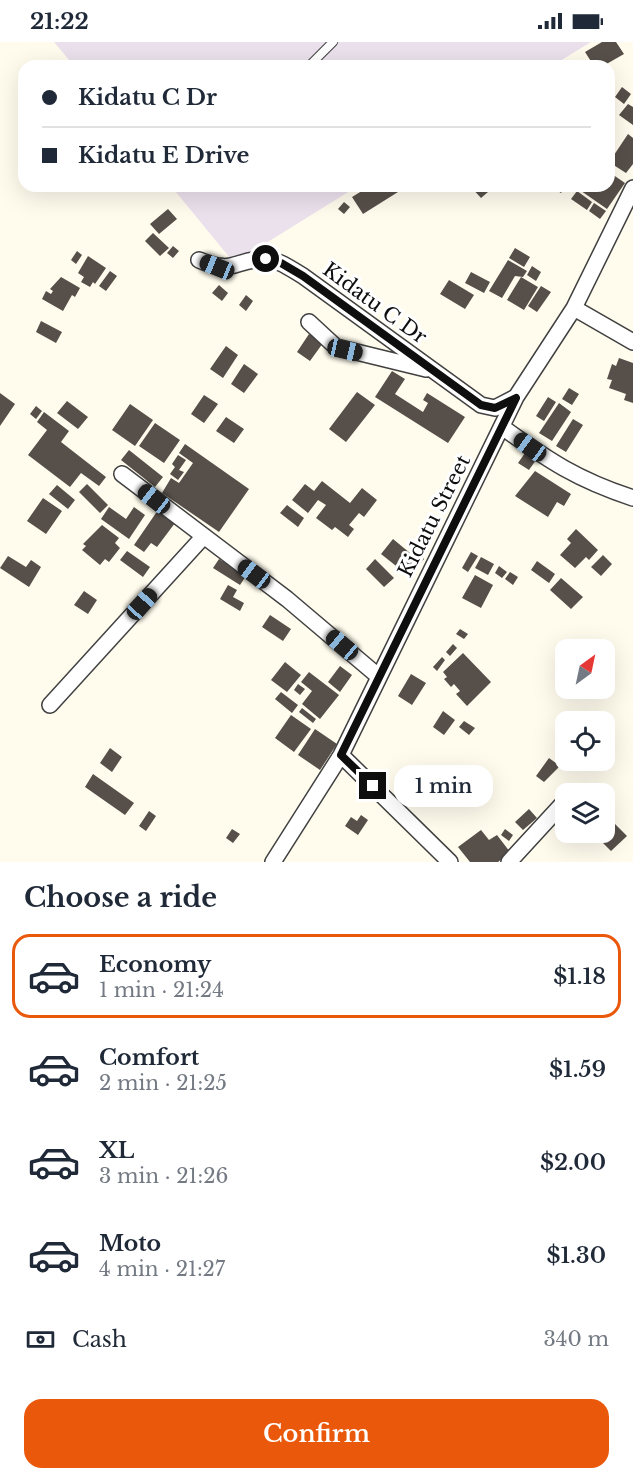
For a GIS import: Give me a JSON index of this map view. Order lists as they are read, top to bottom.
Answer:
{
  "streets": {
    "street": ["Kidatu C Dr", "Kidatu Street"]
  },
  "crossings": [
    ["Kidatu C Dr", "Kidatu Street"]
  ],
  "north": "top right",
  "page": {
    "status": "21:22",
    "banner": ["Kidatu C Dr", "Kidatu E Drive"],
    "bubble": "1 min",
    "heading": "Choose a ride",
    "list": [
      {
        "name": "Economy",
        "note": "1 min · 21:24",
        "value": "$1.18"
      },
      {
        "name": "Comfort",
        "note": "2 min · 21:25",
        "value": "$1.59"
      },
      {
        "name": "XL",
        "note": "3 min · 21:26",
        "value": "$2.00"
      },
      {
        "name": "Moto",
        "note": "4 min · 21:27",
        "value": "$1.30"
      }
    ],
    "pay": ["Cash", "340 m"],
    "buttons": "Confirm"
  }
}
